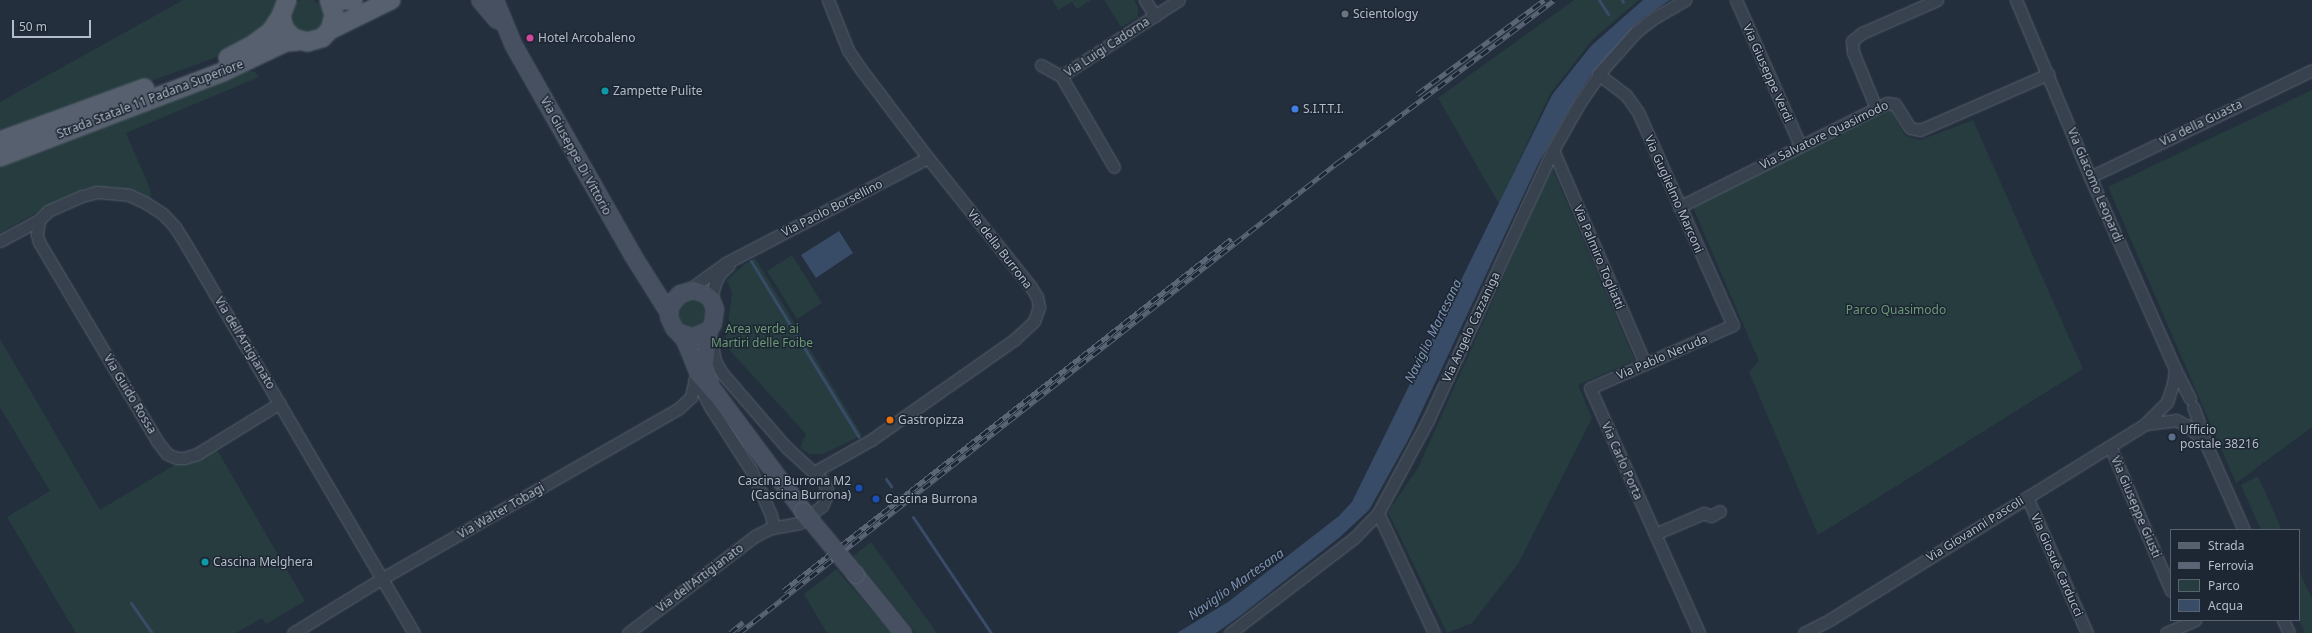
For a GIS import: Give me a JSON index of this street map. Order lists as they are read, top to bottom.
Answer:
{
  "streets": {
    "main road": ["Strada Statale 11 Padana Superiore"],
    "street": [
      "Via Luigi Cadorna",
      "Via Giuseppe Verdi",
      "Via della Guasta",
      "Via Salvatore Quasimodo",
      "Via Giuseppe Di Vittorio",
      "Via Giacomo Leopardi",
      "Via Guglielmo Marconi",
      "Via Paolo Borsellino",
      "Via della Burrona",
      "Via Palmiro Togliatti",
      "Via Angelo Cazzaniga",
      "Via dell'Artigianato",
      "Via Pablo Neruda",
      "Via Guido Rossa",
      "Via Carlo Porta",
      "Via Giuseppe Giusti",
      "Via Walter Tobagi",
      "Via Giovanni Pascoli",
      "Via Giosuè Carducci"
    ]
  },
  "crossings": [
    ["Via Giuseppe Verdi", "Via Salvatore Quasimodo"],
    ["Via della Guasta", "Via Giacomo Leopardi"],
    ["Via Salvatore Quasimodo", "Via Giacomo Leopardi"],
    ["Via Salvatore Quasimodo", "Via Guglielmo Marconi"],
    ["Via Giuseppe Di Vittorio", "Via Paolo Borsellino"],
    ["Via Giacomo Leopardi", "Via Giovanni Pascoli"],
    ["Via Guglielmo Marconi", "Via Angelo Cazzaniga"],
    ["Via Guglielmo Marconi", "Via Pablo Neruda"],
    ["Via Paolo Borsellino", "Via della Burrona"],
    ["Via della Burrona", "Via dell'Artigianato"],
    ["Via Palmiro Togliatti", "Via Angelo Cazzaniga"],
    ["Via Palmiro Togliatti", "Via Pablo Neruda"],
    ["Via dell'Artigianato", "Via Guido Rossa"],
    ["Via dell'Artigianato", "Via Walter Tobagi"],
    ["Via Pablo Neruda", "Via Carlo Porta"],
    ["Via Giuseppe Giusti", "Via Giovanni Pascoli"],
    ["Via Giovanni Pascoli", "Via Giosuè Carducci"]
  ],
  "water": ["Naviglio Martesana"],
  "parks": ["Parco Quasimodo", "Area verde ai Martiri delle Foibe"],
  "places": [
    "Scientology",
    "Hotel Arcobaleno",
    "Zampette Pulite",
    "S.I.T.T.I.",
    "Gastropizza",
    "Ufficio postale 38216",
    "Cascina Burrona M2 (Cascina Burrona)",
    "Cascina Burrona",
    "Cascina Melghera"
  ],
  "legend": [
    "Strada",
    "Ferrovia",
    "Parco",
    "Acqua"
  ],
  "scale_bar": "50 m"
}
